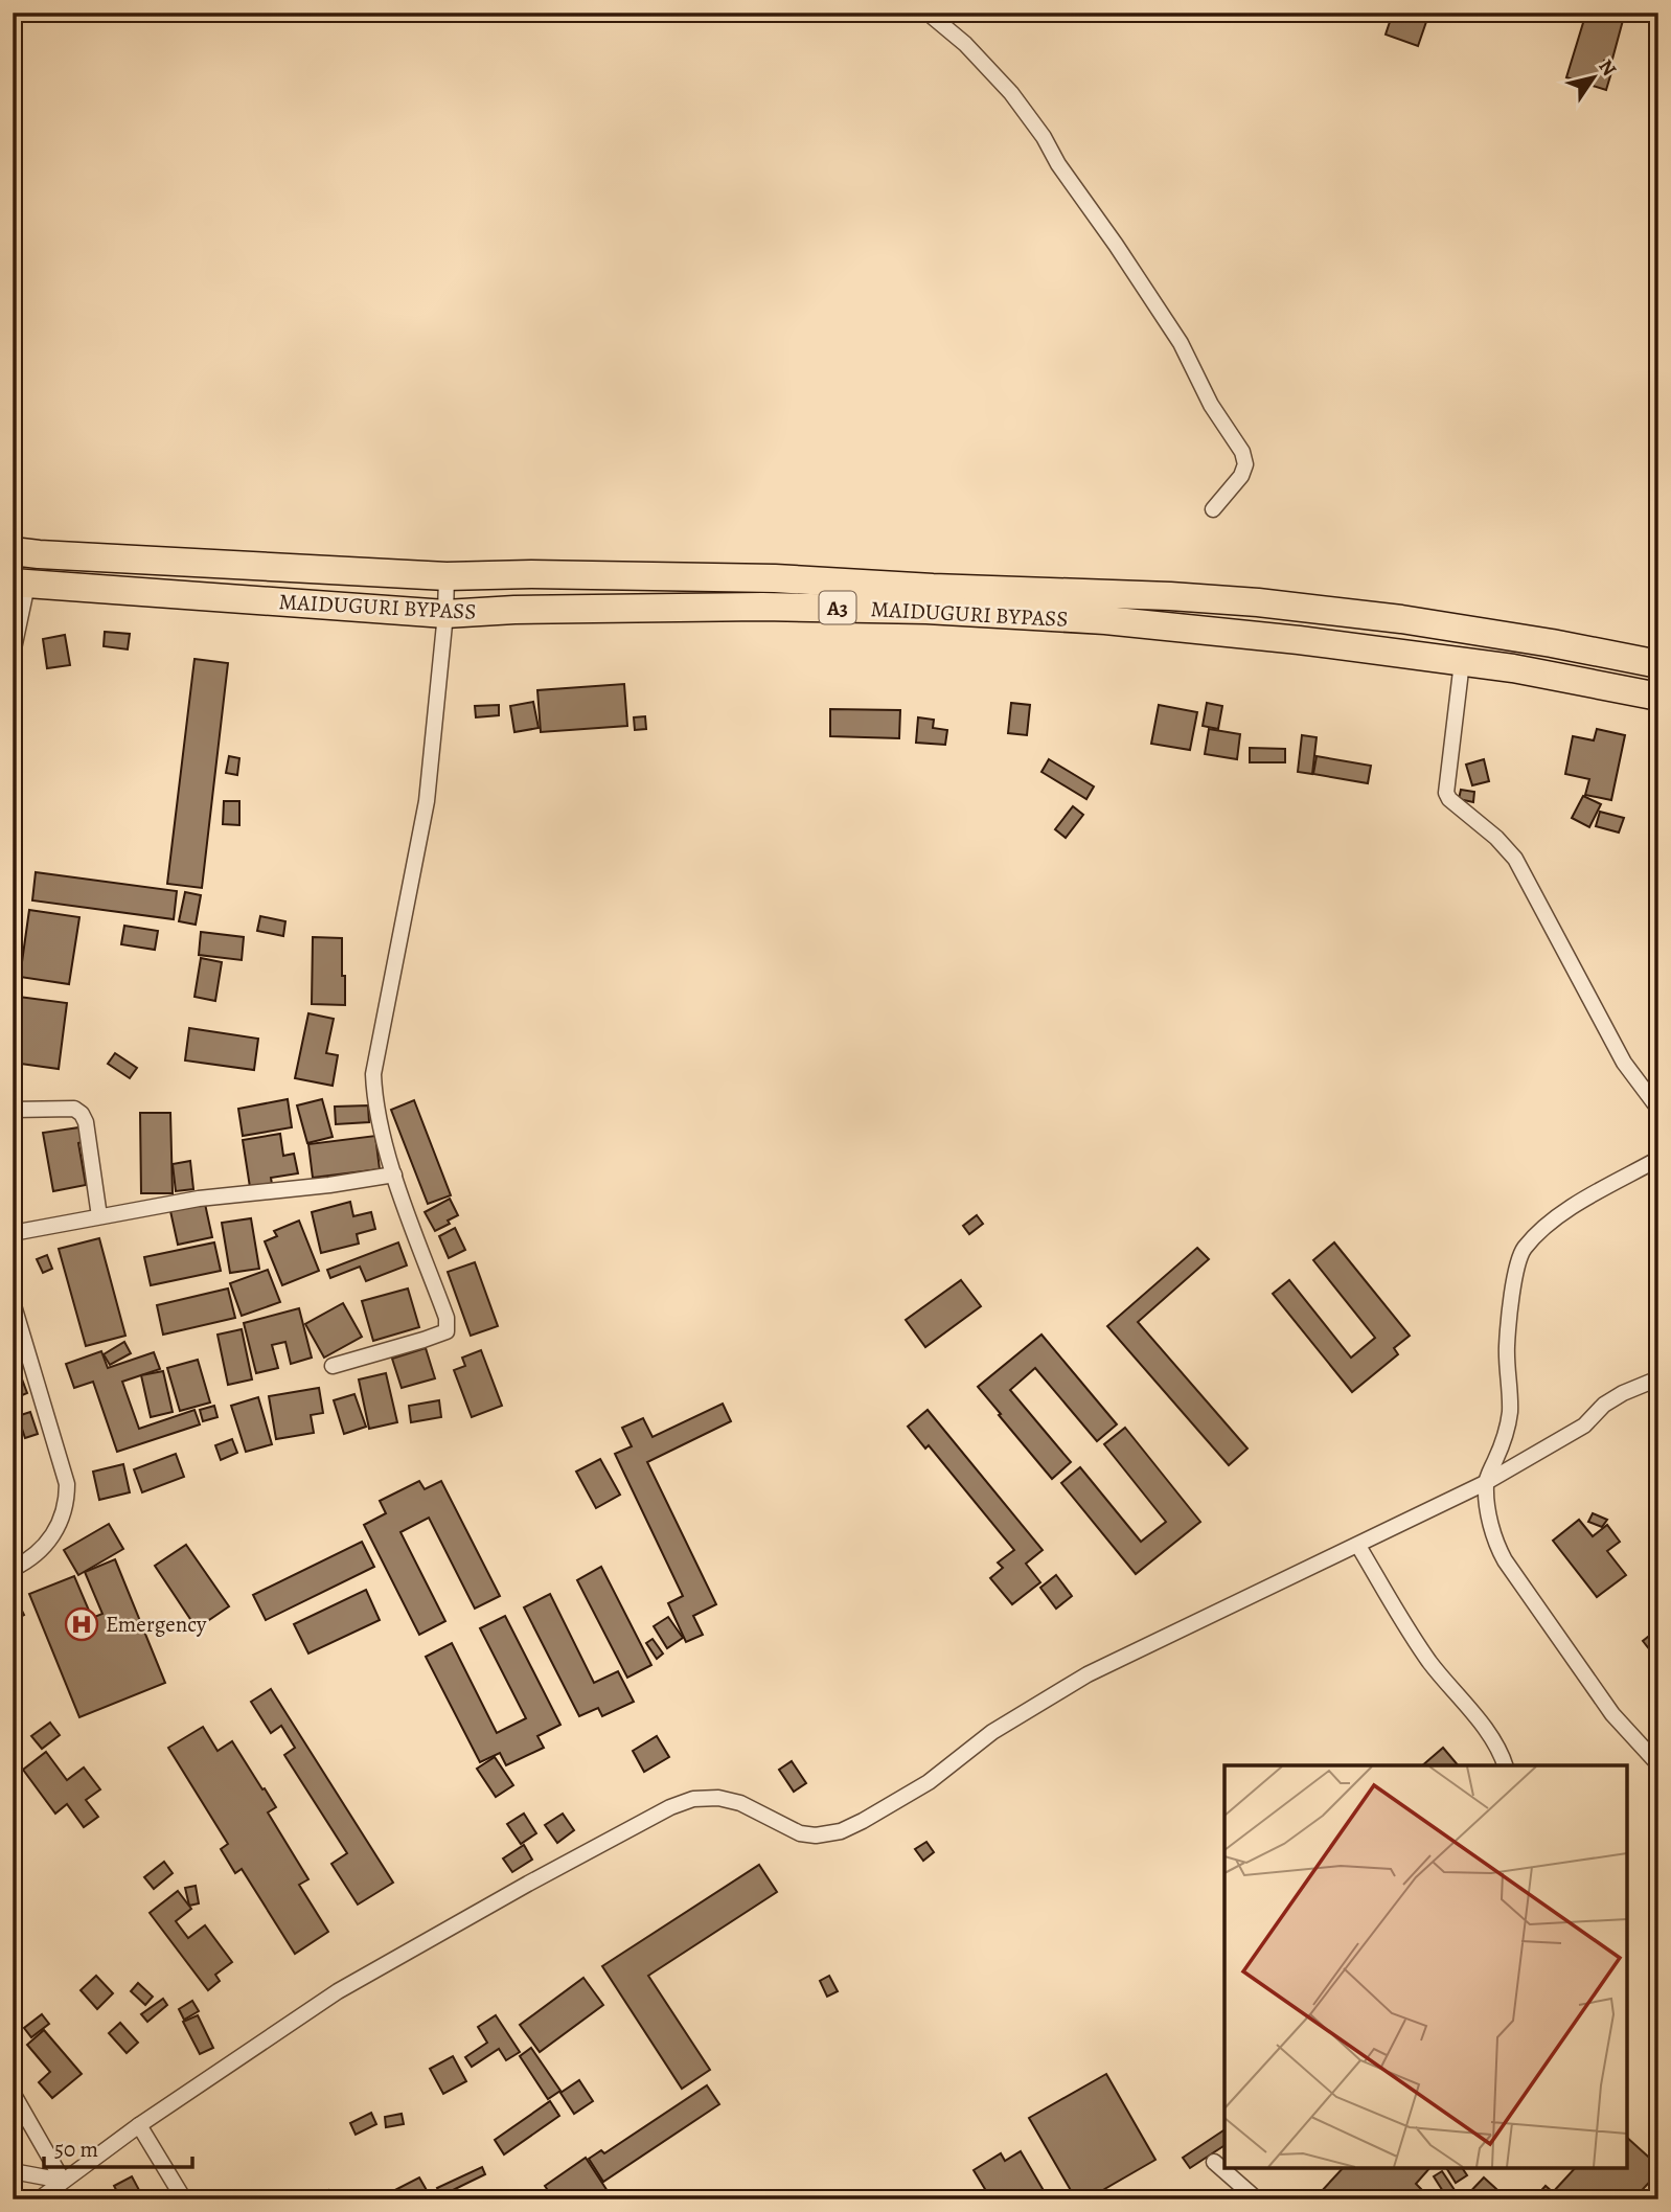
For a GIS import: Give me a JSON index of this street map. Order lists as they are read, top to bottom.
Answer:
{
  "streets": {
    "highway": ["MAIDUGURI BYPASS", "A3"]
  },
  "places": {
    "hospital": ["Emergency"]
  },
  "scale_bar": "50 m",
  "north": "top right"
}
